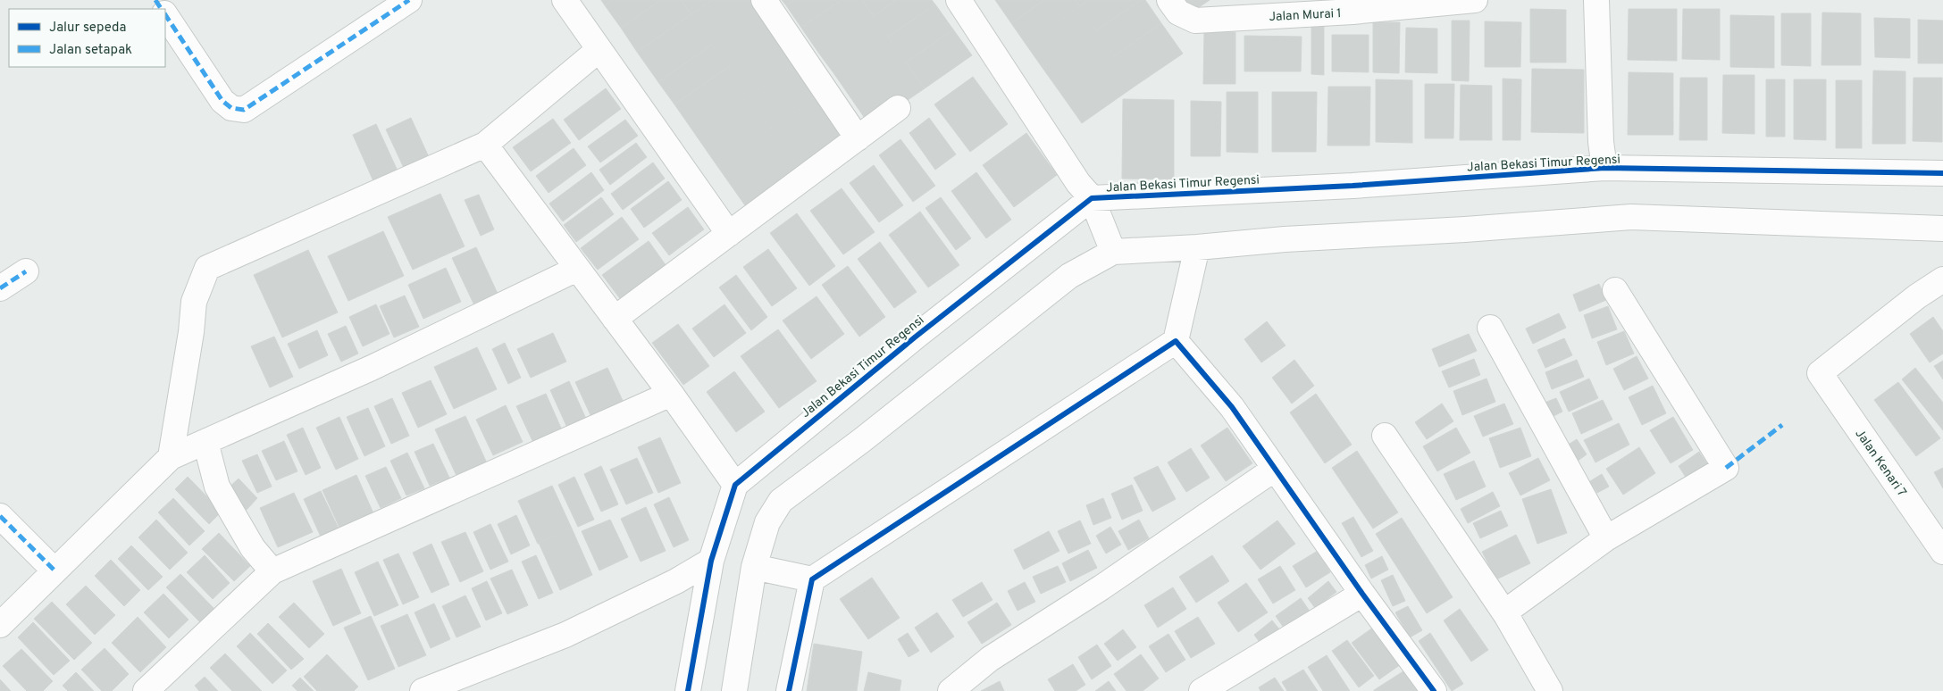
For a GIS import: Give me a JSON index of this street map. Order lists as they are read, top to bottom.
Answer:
{
  "streets": {
    "street": ["Jalan Murai 1", "Jalan Bekasi Timur Regensi", "Jalan Kenari 7"]
  },
  "legend": ["Jalur sepeda", "Jalan setapak"]
}
